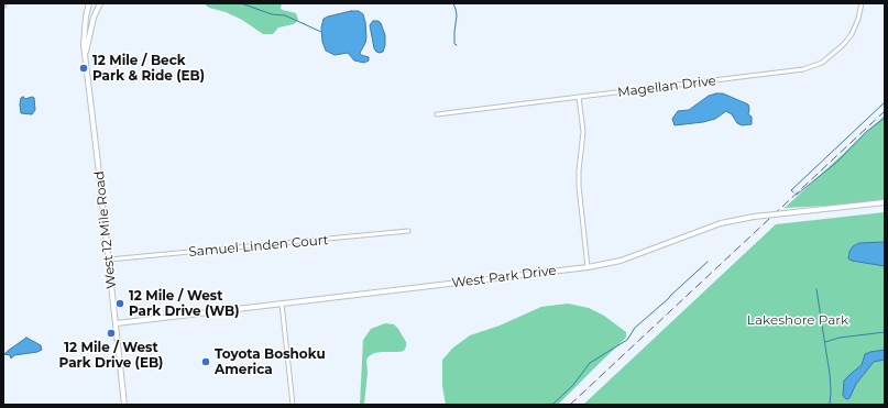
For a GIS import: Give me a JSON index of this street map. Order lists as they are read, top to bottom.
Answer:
{
  "streets": {
    "street": [
      "Magellan Drive",
      "West 12 Mile Road",
      "Samuel Linden Court",
      "West Park Drive"
    ]
  },
  "crossings": [
    ["West 12 Mile Road", "Samuel Linden Court"],
    ["West 12 Mile Road", "West Park Drive"]
  ],
  "parks": ["Lakeshore Park"],
  "places": [
    "12 Mile / Beck Park & Ride (EB)",
    "12 Mile / West Park Drive (WB)",
    "12 Mile / West Park Drive (EB)",
    "Toyota Boshoku America"
  ]
}
